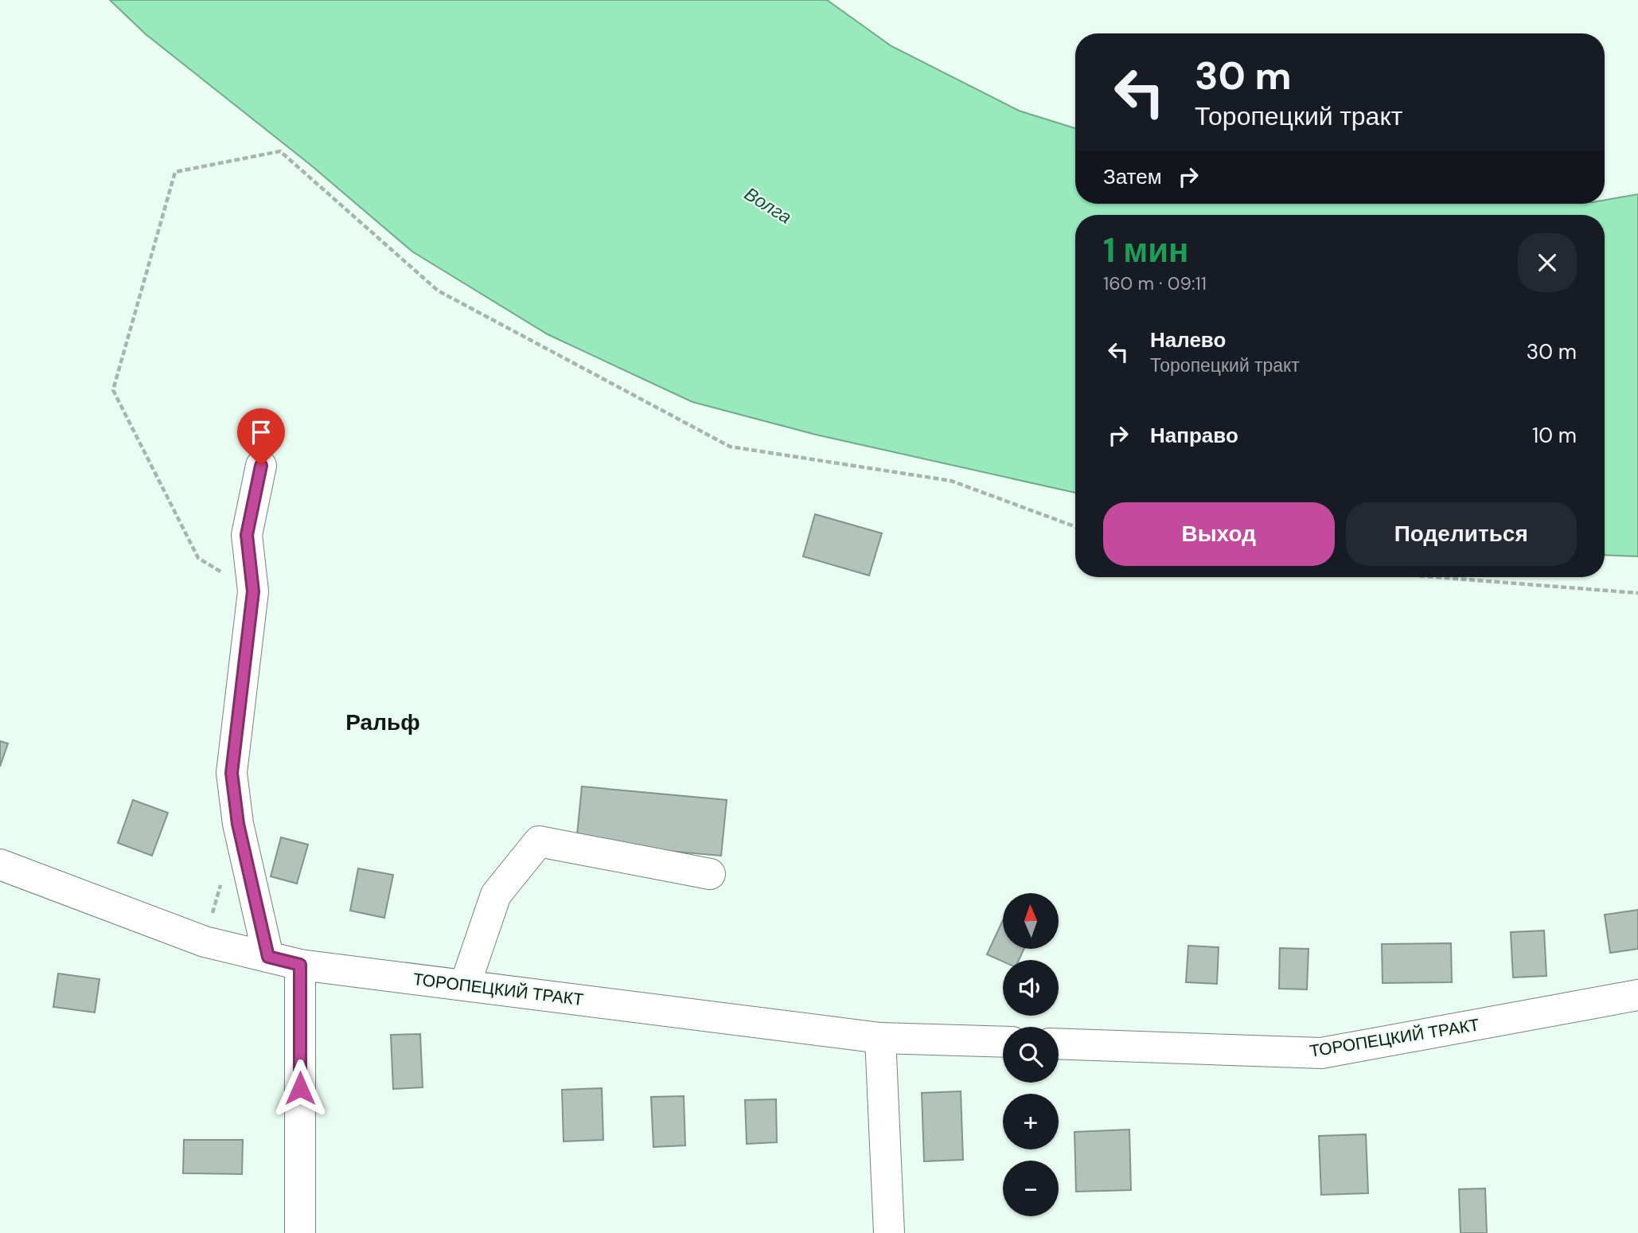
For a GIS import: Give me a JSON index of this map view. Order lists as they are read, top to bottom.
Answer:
{
  "streets": {
    "main road": ["ТОРОПЕЦКИЙ ТРАКТ"]
  },
  "districts": ["Ральф"],
  "water": ["Волга"],
  "north": "top",
  "page": {
    "turn": ["30 m", "Торопецкий тракт"],
    "then": "Затем",
    "heading": ["1 мин", "160 m · 09:11"],
    "list": [
      {
        "name": "Налево",
        "note": "Торопецкий тракт",
        "value": "30 m"
      },
      {
        "name": "Направо",
        "value": "10 m"
      }
    ],
    "buttons": ["Выход", "Поделиться"],
    "map_buttons": ["+", "−"]
  }
}
